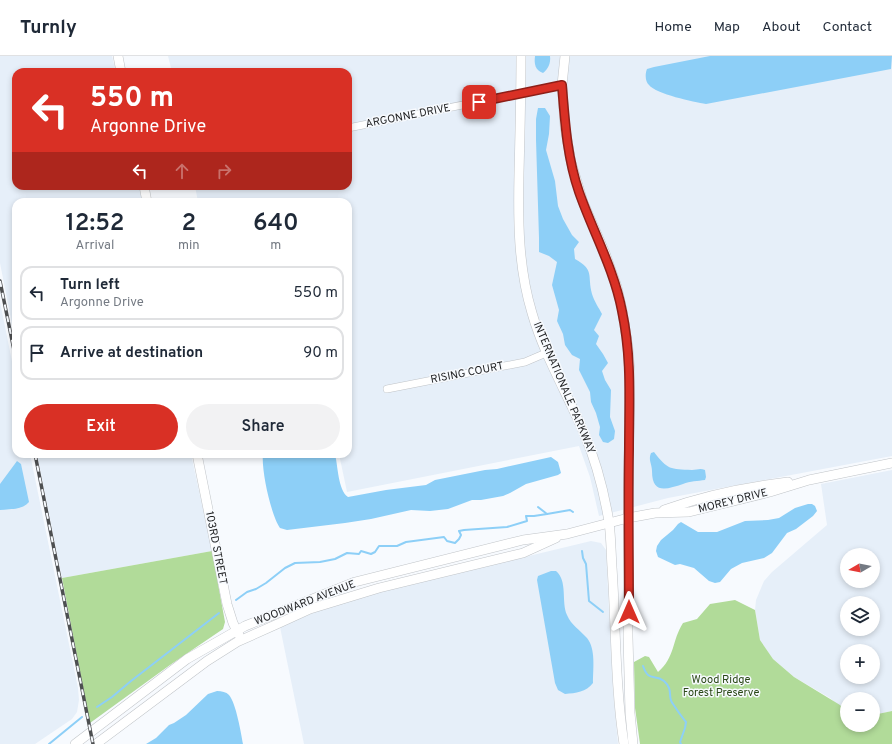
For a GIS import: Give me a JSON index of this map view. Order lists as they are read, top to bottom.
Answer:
{
  "streets": {
    "street": [
      "ARGONNE DRIVE",
      "RISING COURT",
      "INTERNATIONALE PARKWAY",
      "MOREY DRIVE",
      "103RD STREET",
      "WOODWARD AVENUE"
    ]
  },
  "crossings": [
    ["ARGONNE DRIVE", "INTERNATIONALE PARKWAY"],
    ["RISING COURT", "INTERNATIONALE PARKWAY"],
    ["INTERNATIONALE PARKWAY", "WOODWARD AVENUE"],
    ["MOREY DRIVE", "WOODWARD AVENUE"],
    ["103RD STREET", "WOODWARD AVENUE"]
  ],
  "parks": ["Wood Ridge Forest Preserve"],
  "north": "left",
  "page": {
    "header": "Turnly",
    "nav": [
      "Home",
      "Map",
      "About",
      "Contact"
    ],
    "turn": ["550 m", "Argonne Drive"],
    "eta": [
      "12:52",
      "Arrival",
      "2",
      "min",
      "640",
      "m"
    ],
    "list": [
      {
        "name": "Turn left",
        "note": "Argonne Drive",
        "value": "550 m"
      },
      {
        "name": "Arrive at destination",
        "value": "90 m"
      }
    ],
    "buttons": ["Exit", "Share"],
    "map_buttons": ["+", "−"]
  }
}
